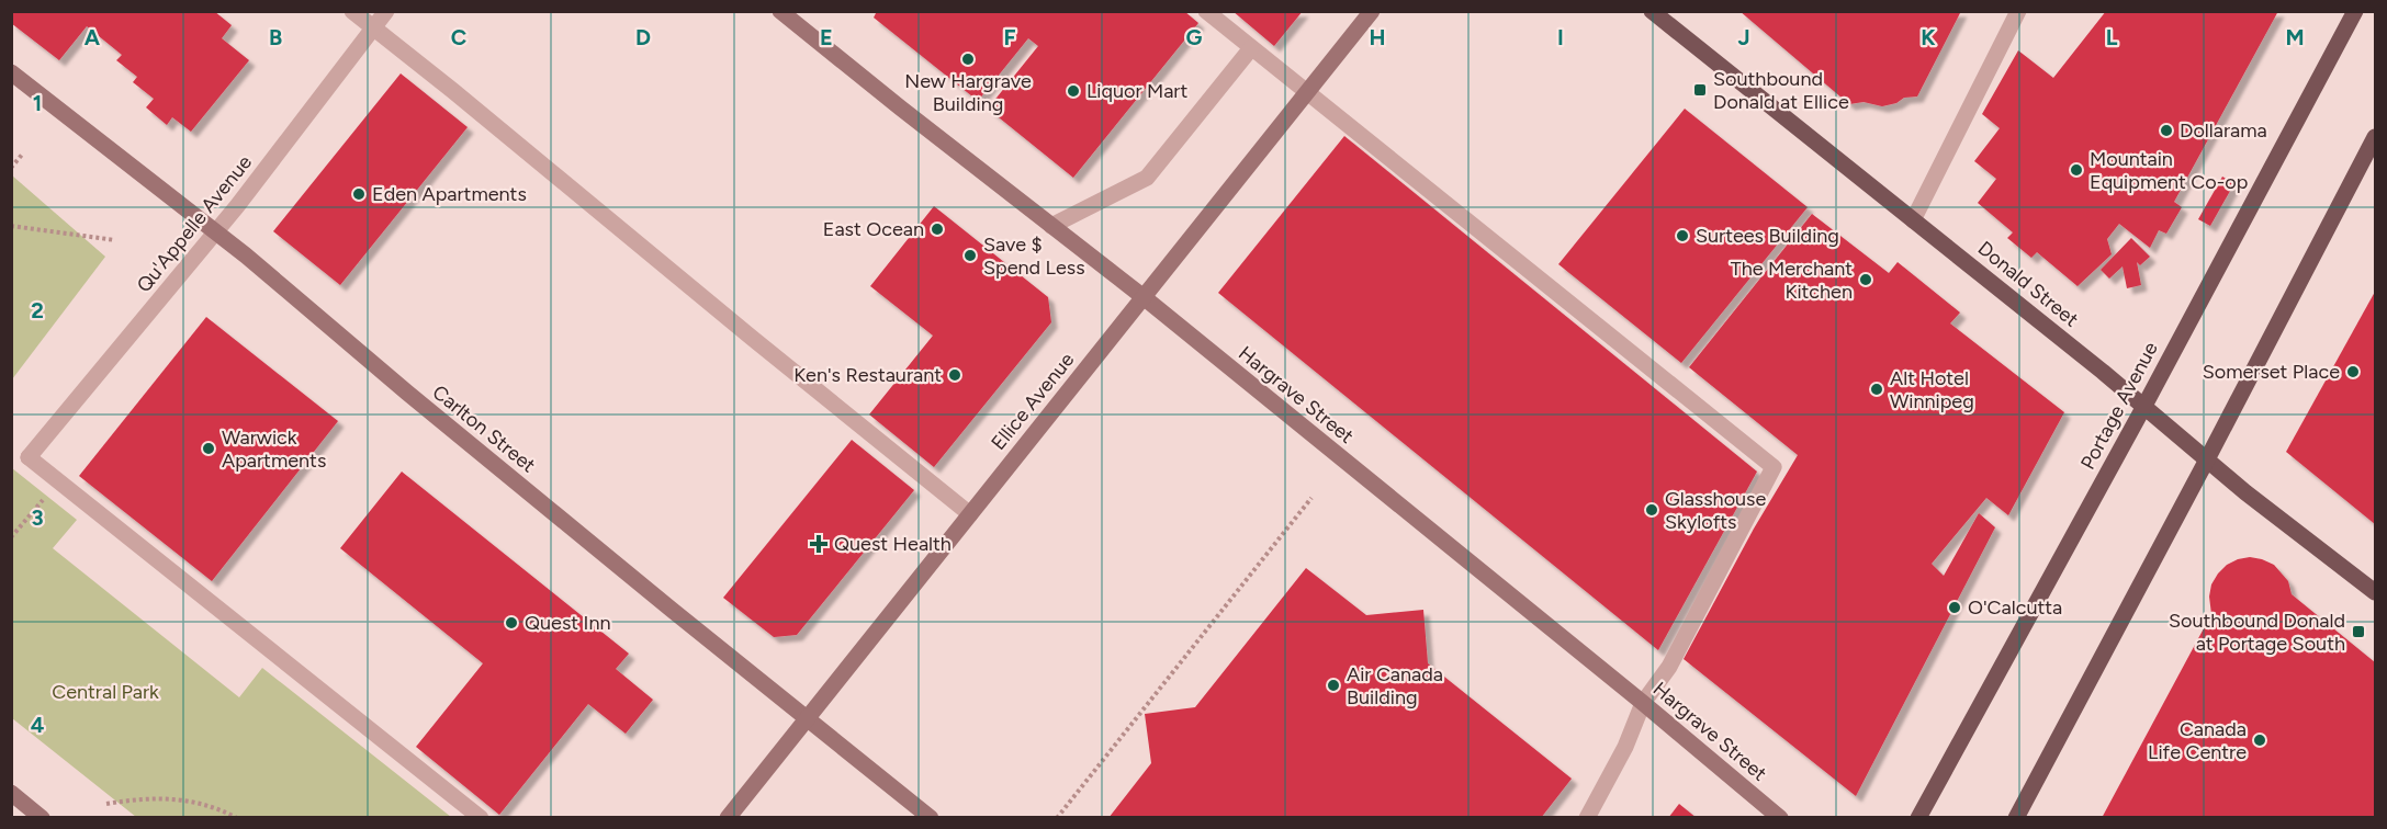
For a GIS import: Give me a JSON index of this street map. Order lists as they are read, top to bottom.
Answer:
{
  "streets": {
    "main road": ["Donald Street", "Portage Avenue"],
    "street": [
      "Qu'Appelle Avenue",
      "Hargrave Street",
      "Ellice Avenue",
      "Carlton Street"
    ]
  },
  "crossings": [
    ["Qu'Appelle Avenue", "Carlton Street"],
    ["Donald Street", "Portage Avenue"],
    ["Hargrave Street", "Ellice Avenue"],
    ["Ellice Avenue", "Carlton Street"]
  ],
  "parks": ["Central Park"],
  "places": {
    "other": [
      "New Hargrave Building",
      "Liquor Mart",
      "Dollarama",
      "Mountain Equipment Co-op",
      "Eden Apartments",
      "East Ocean",
      "Surtees Building",
      "Save $ Spend Less",
      "The Merchant Kitchen",
      "Somerset Place",
      "Ken's Restaurant",
      "Alt Hotel Winnipeg",
      "Warwick Apartments",
      "Glasshouse Skylofts",
      "O'Calcutta",
      "Quest Inn",
      "Air Canada Building",
      "Canada Life Centre"
    ],
    "transit": ["Southbound Donald at Ellice", "Southbound Donald at Portage South"],
    "health": ["Quest Health"]
  },
  "grid": {
    "columns": [
      "A",
      "B",
      "C",
      "D",
      "E",
      "F",
      "G",
      "H",
      "I",
      "J",
      "K",
      "L",
      "M"
    ],
    "rows": [
      "1",
      "2",
      "3",
      "4"
    ]
  }
}
